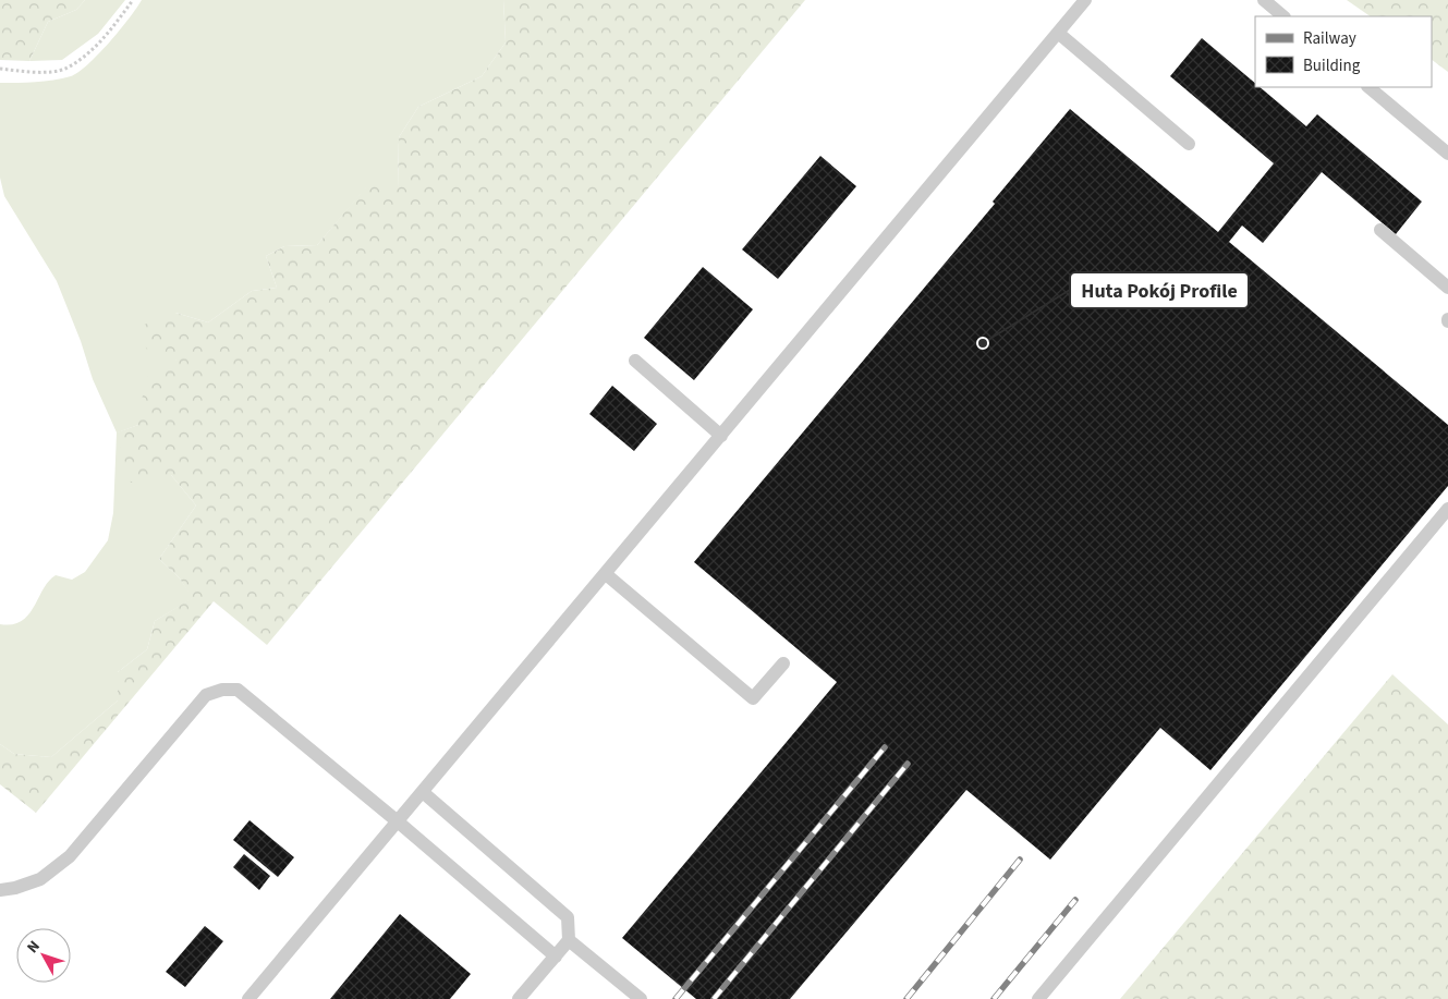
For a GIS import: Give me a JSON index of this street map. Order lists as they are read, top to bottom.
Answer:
{
  "places": ["Huta Pokój Profile"],
  "legend": ["Railway", "Building"],
  "north": "top left"
}
